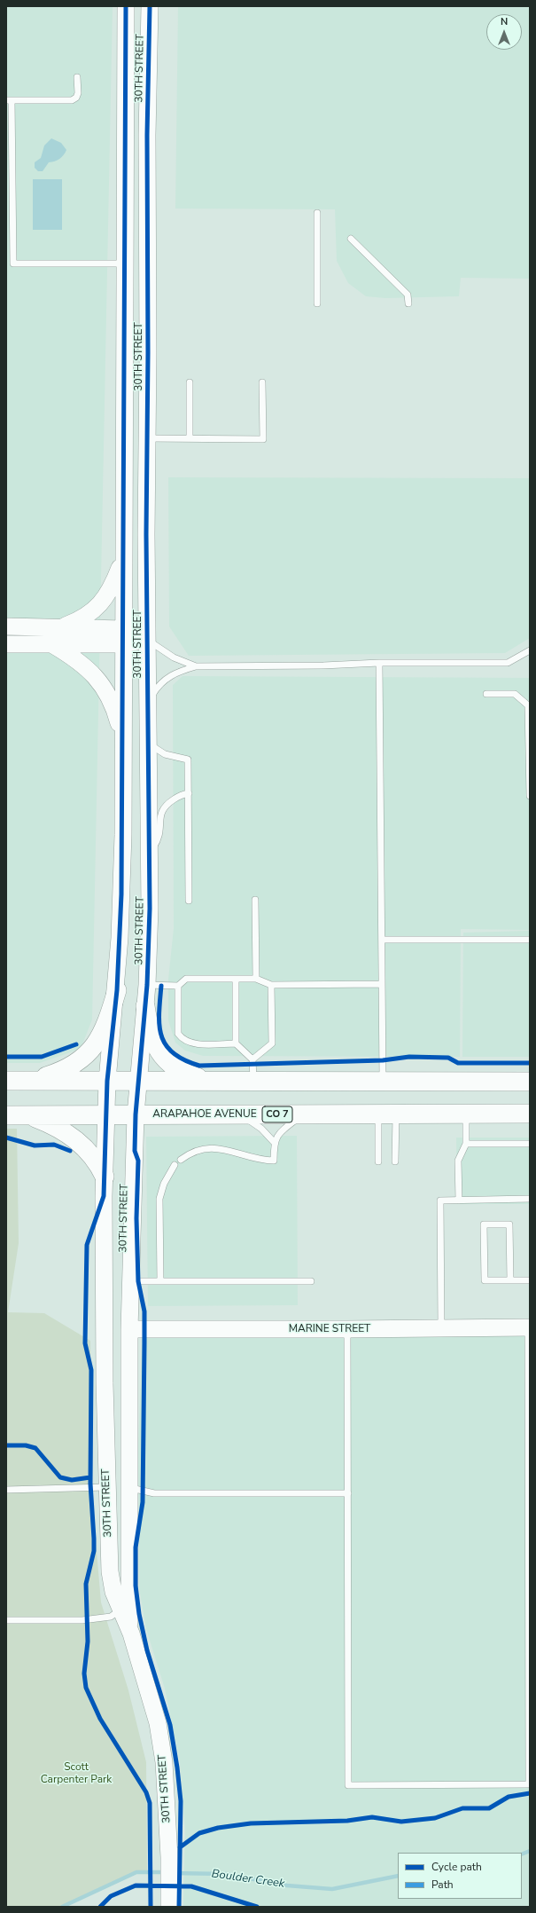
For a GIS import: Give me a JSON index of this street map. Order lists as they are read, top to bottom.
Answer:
{
  "streets": {
    "main road": [
      "30TH STREET",
      "ARAPAHOE AVENUE",
      "CO 7",
      "MARINE STREET"
    ]
  },
  "crossings": [
    ["30TH STREET", "ARAPAHOE AVENUE"],
    ["30TH STREET", "MARINE STREET"]
  ],
  "water": ["Boulder Creek"],
  "parks": ["Scott Carpenter Park"],
  "legend": ["Cycle path", "Path"],
  "north": "top"
}
